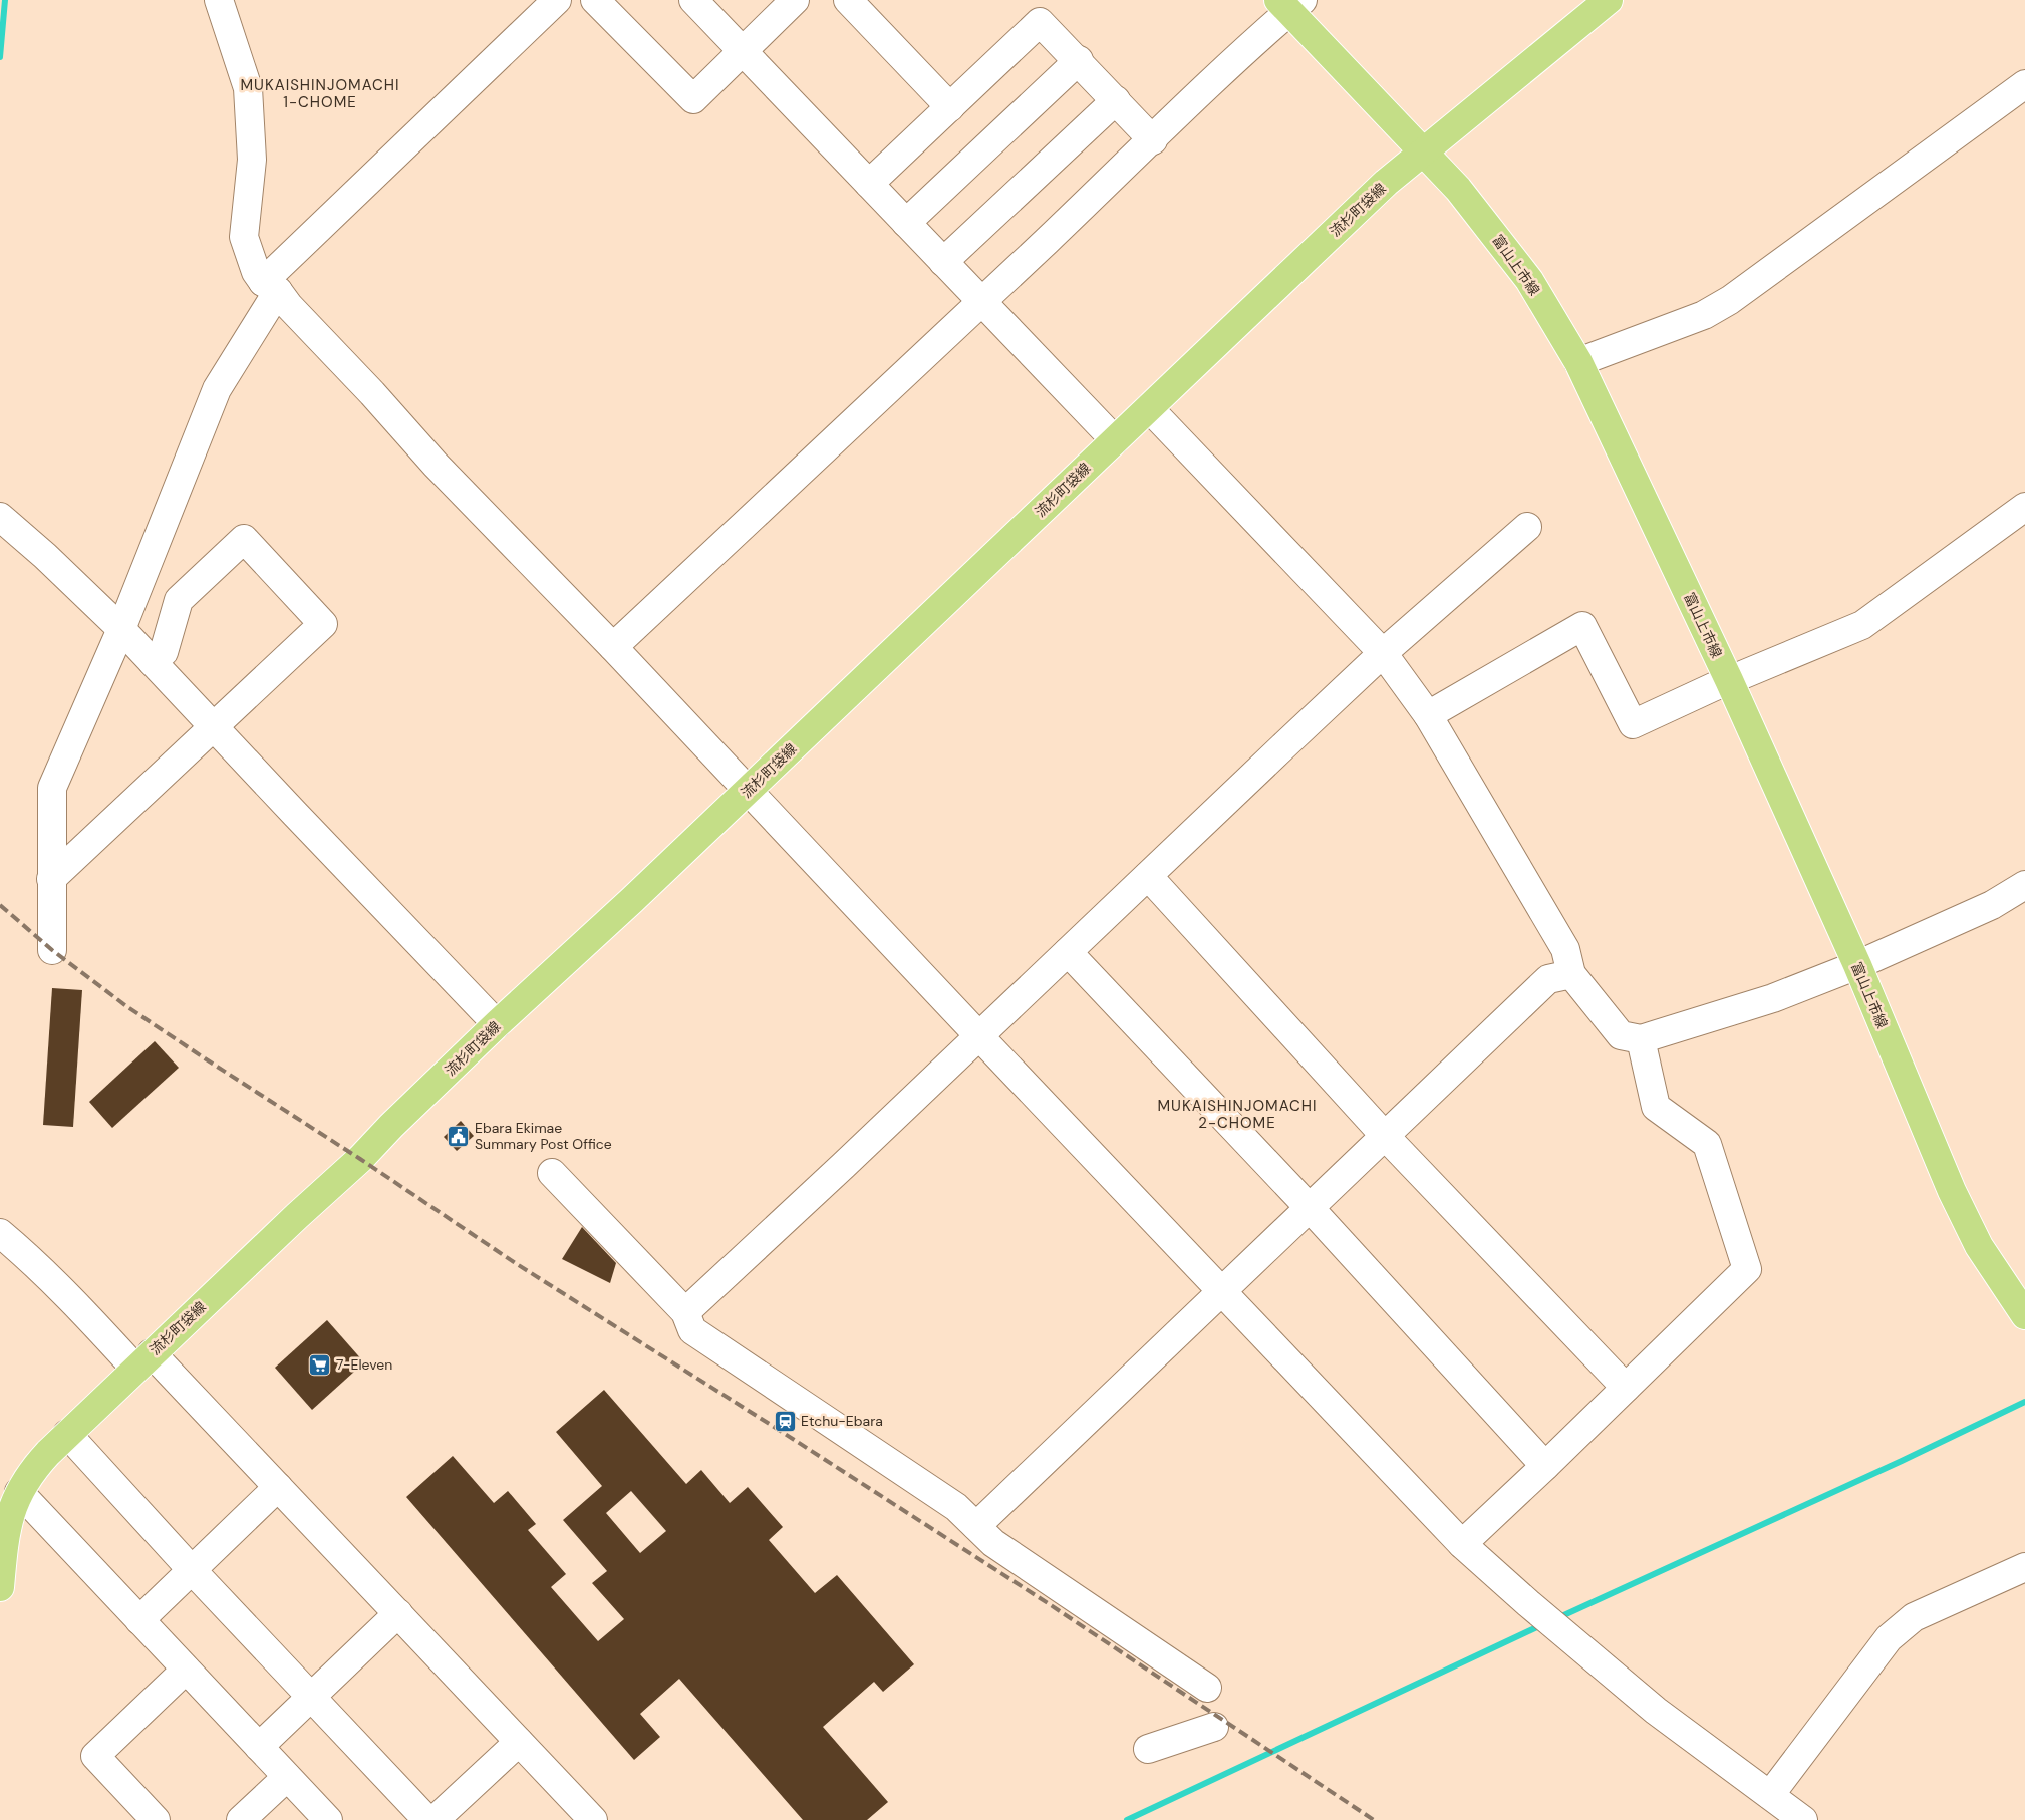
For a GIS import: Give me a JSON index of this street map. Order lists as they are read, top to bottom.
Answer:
{
  "streets": {
    "main road": ["流杉町袋線", "富山上市線"]
  },
  "crossings": [
    ["流杉町袋線", "富山上市線"]
  ],
  "districts": ["MUKAISHINJOMACHI 1-CHOME", "MUKAISHINJOMACHI 2-CHOME"],
  "places": {
    "public building": ["Ebara Ekimae Summary Post Office"],
    "supermarket": ["7-Eleven"],
    "station": ["Etchu-Ebara"]
  }
}
